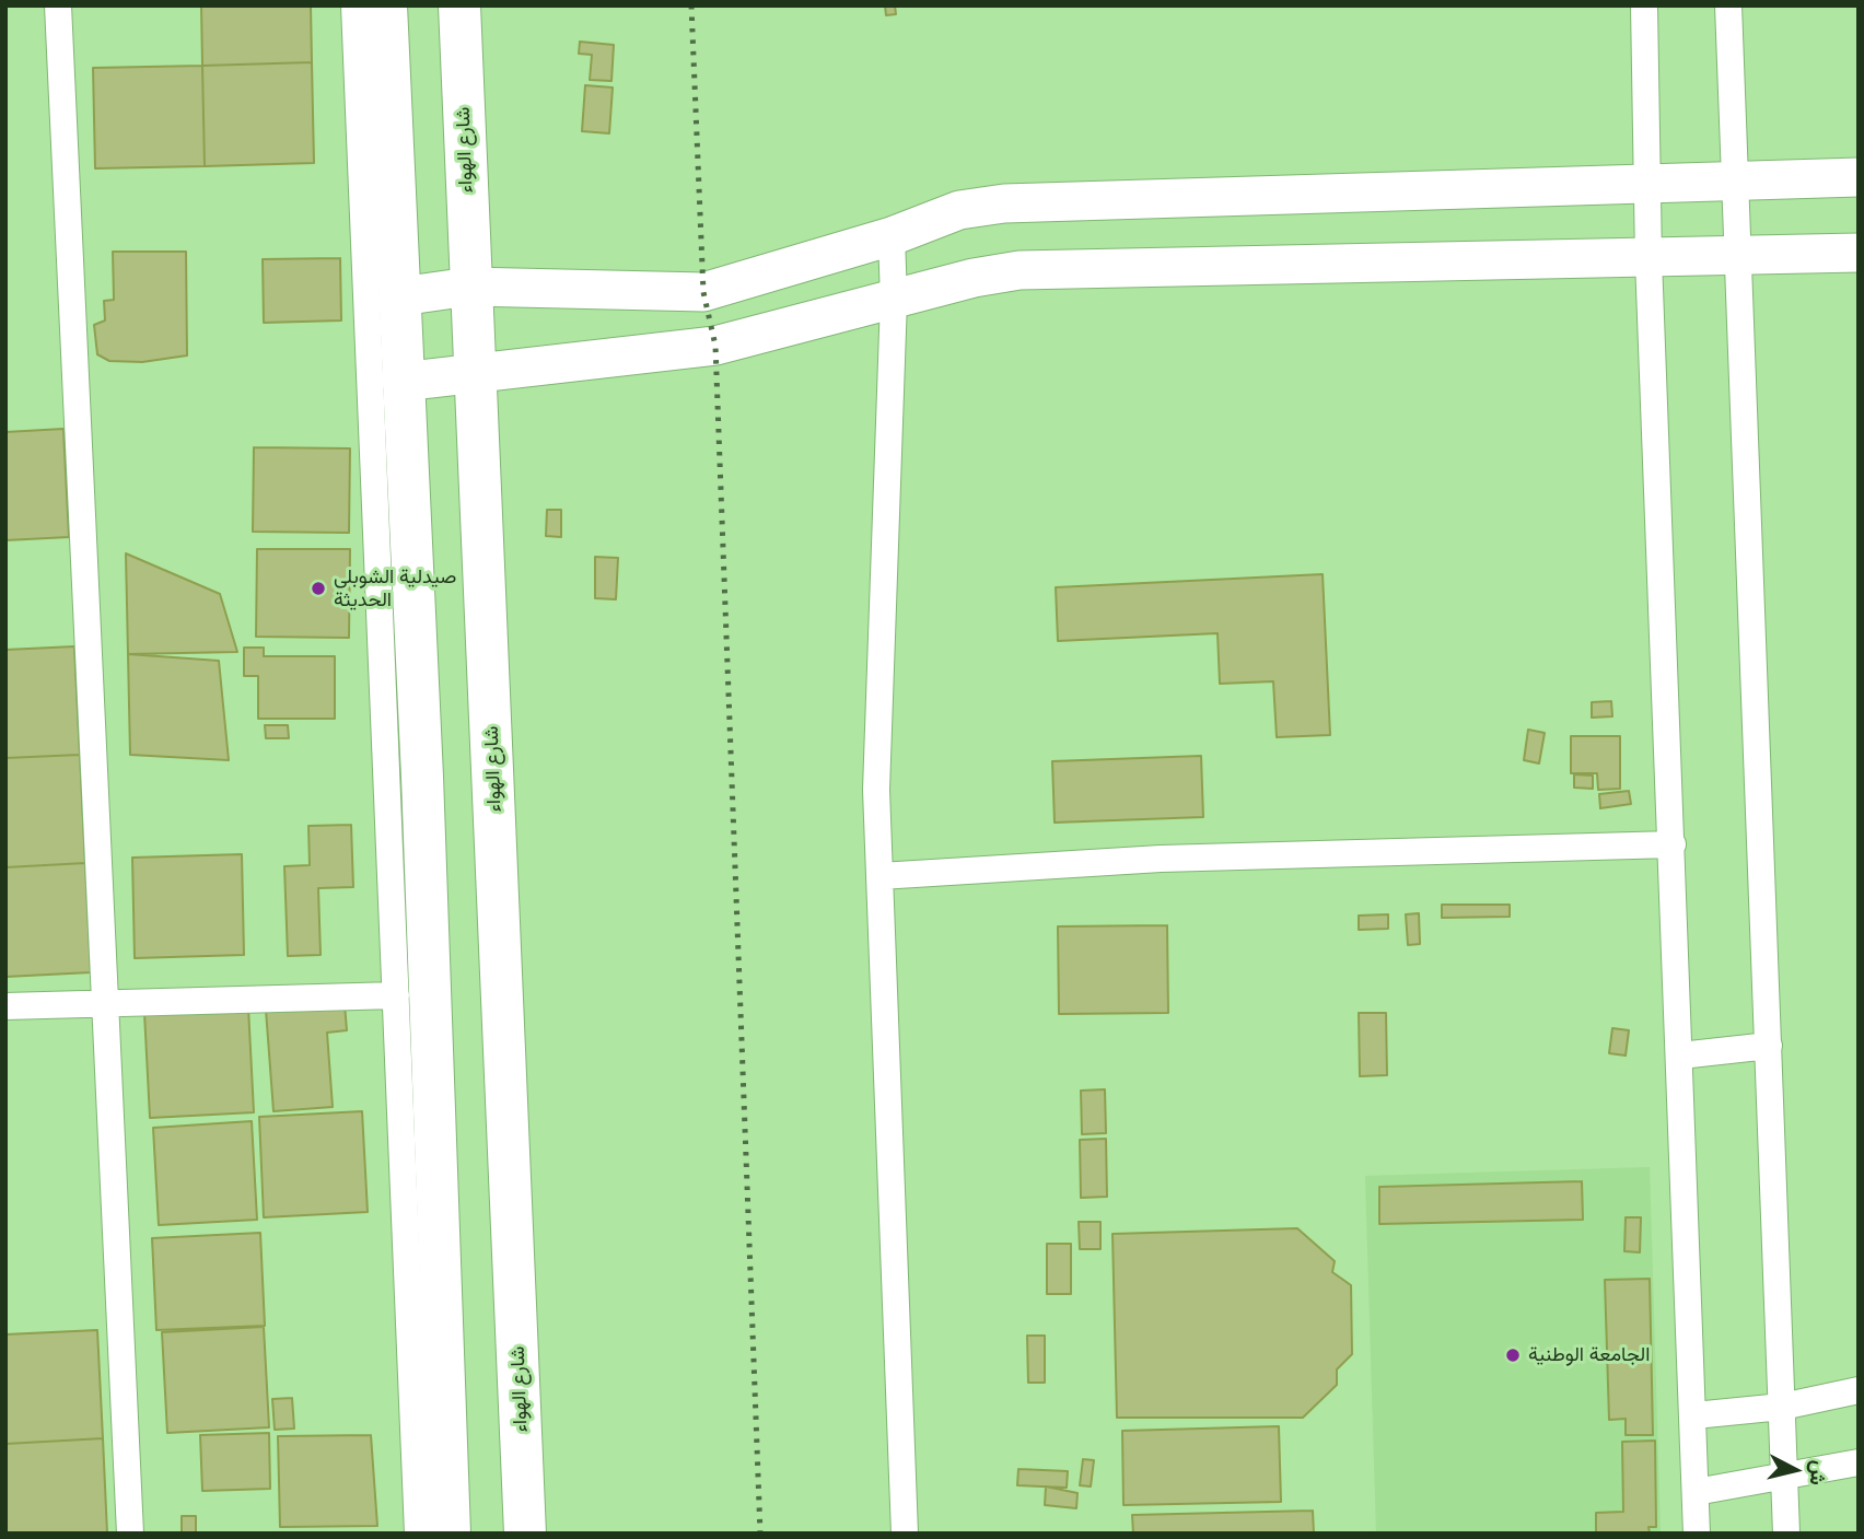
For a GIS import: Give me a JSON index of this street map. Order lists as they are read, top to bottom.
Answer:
{
  "streets": {
    "main road": ["شارع الهواء"]
  },
  "places": ["صيدلية الشوبلي الحديثة", "الجامعة الوطنية"],
  "north": "right"
}
